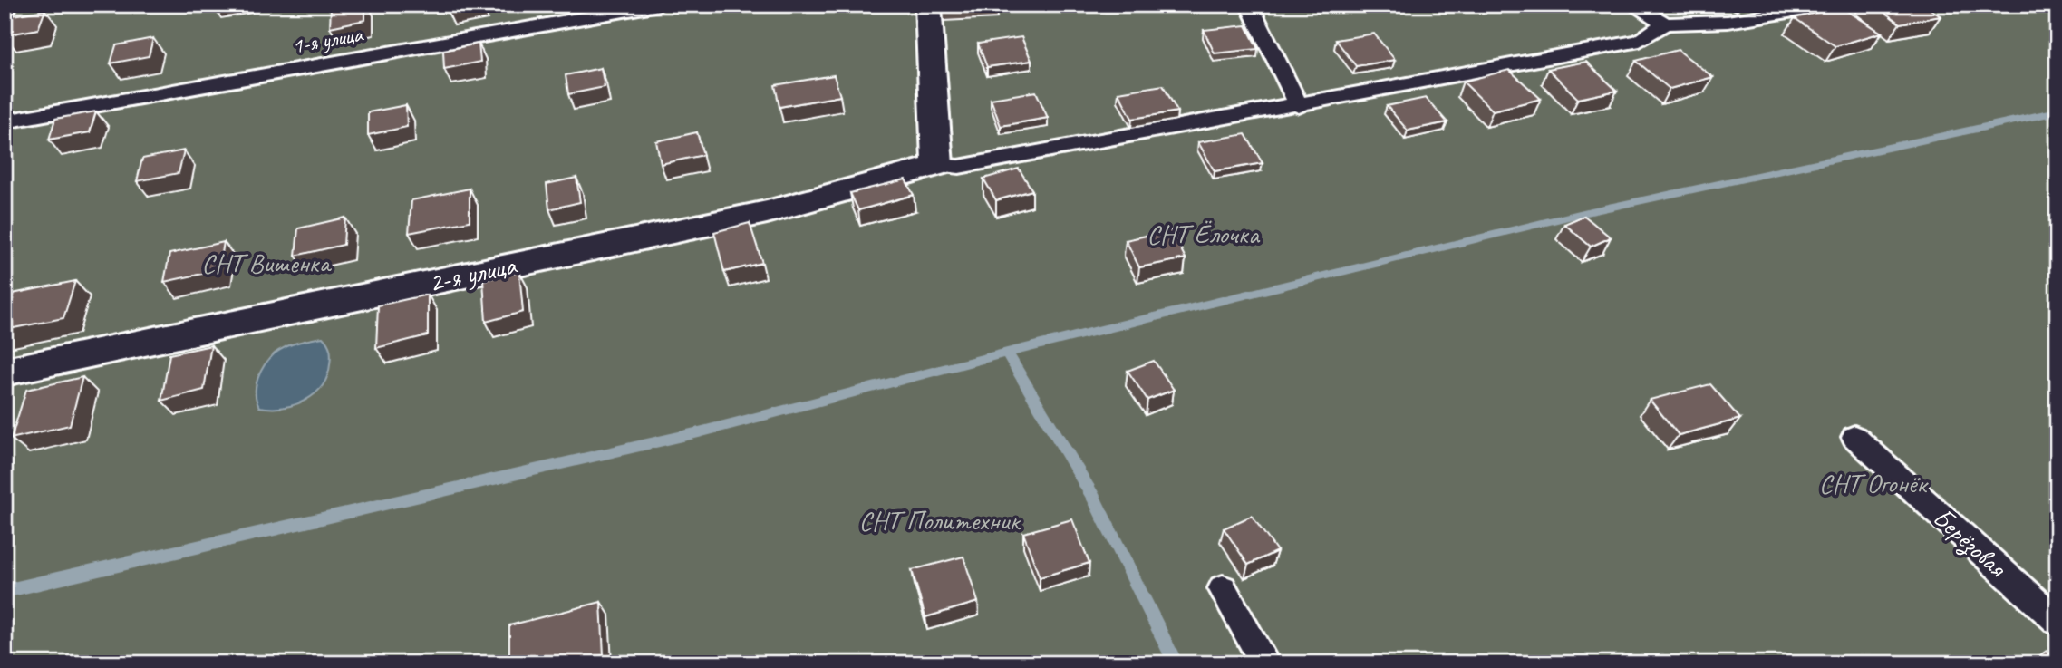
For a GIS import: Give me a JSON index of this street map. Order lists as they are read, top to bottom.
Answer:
{
  "streets": {
    "street": ["2-я улица"],
    "lane": ["1-я улица", "Берёзовая"]
  },
  "parks": [
    "СНТ Ёлочка",
    "СНТ Вишенка",
    "СНТ Огонёк",
    "СНТ Политехник"
  ]
}
